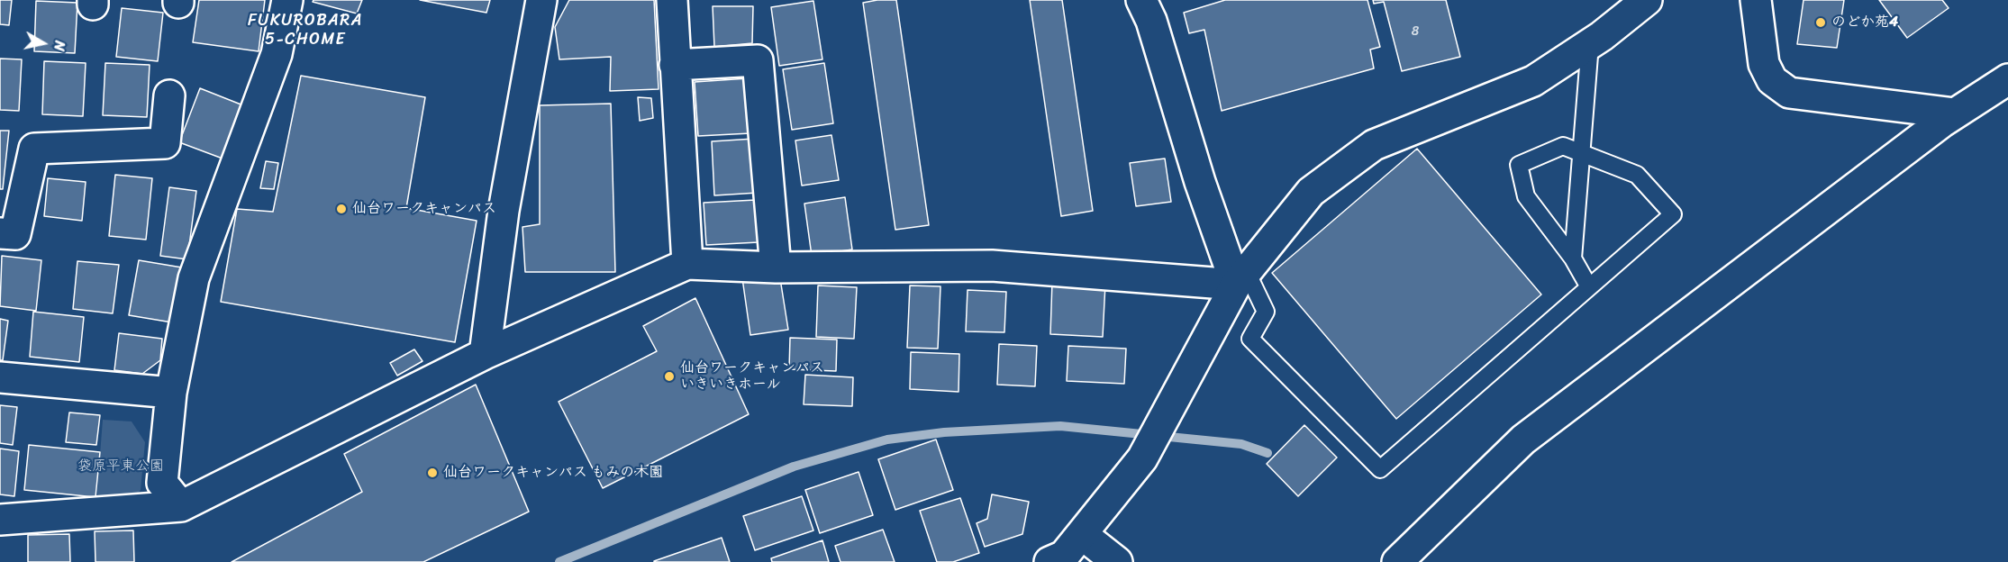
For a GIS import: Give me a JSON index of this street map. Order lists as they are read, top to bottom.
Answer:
{
  "districts": ["FUKUROBARA 5-CHOME"],
  "parks": ["袋原平東公園"],
  "places": [
    "のどか苑4",
    "仙台ワークキャンパス",
    "仙台ワークキャンパス いきいきホール",
    "仙台ワークキャンパス もみの木園"
  ],
  "house_numbers": ["8"],
  "north": "right"
}
